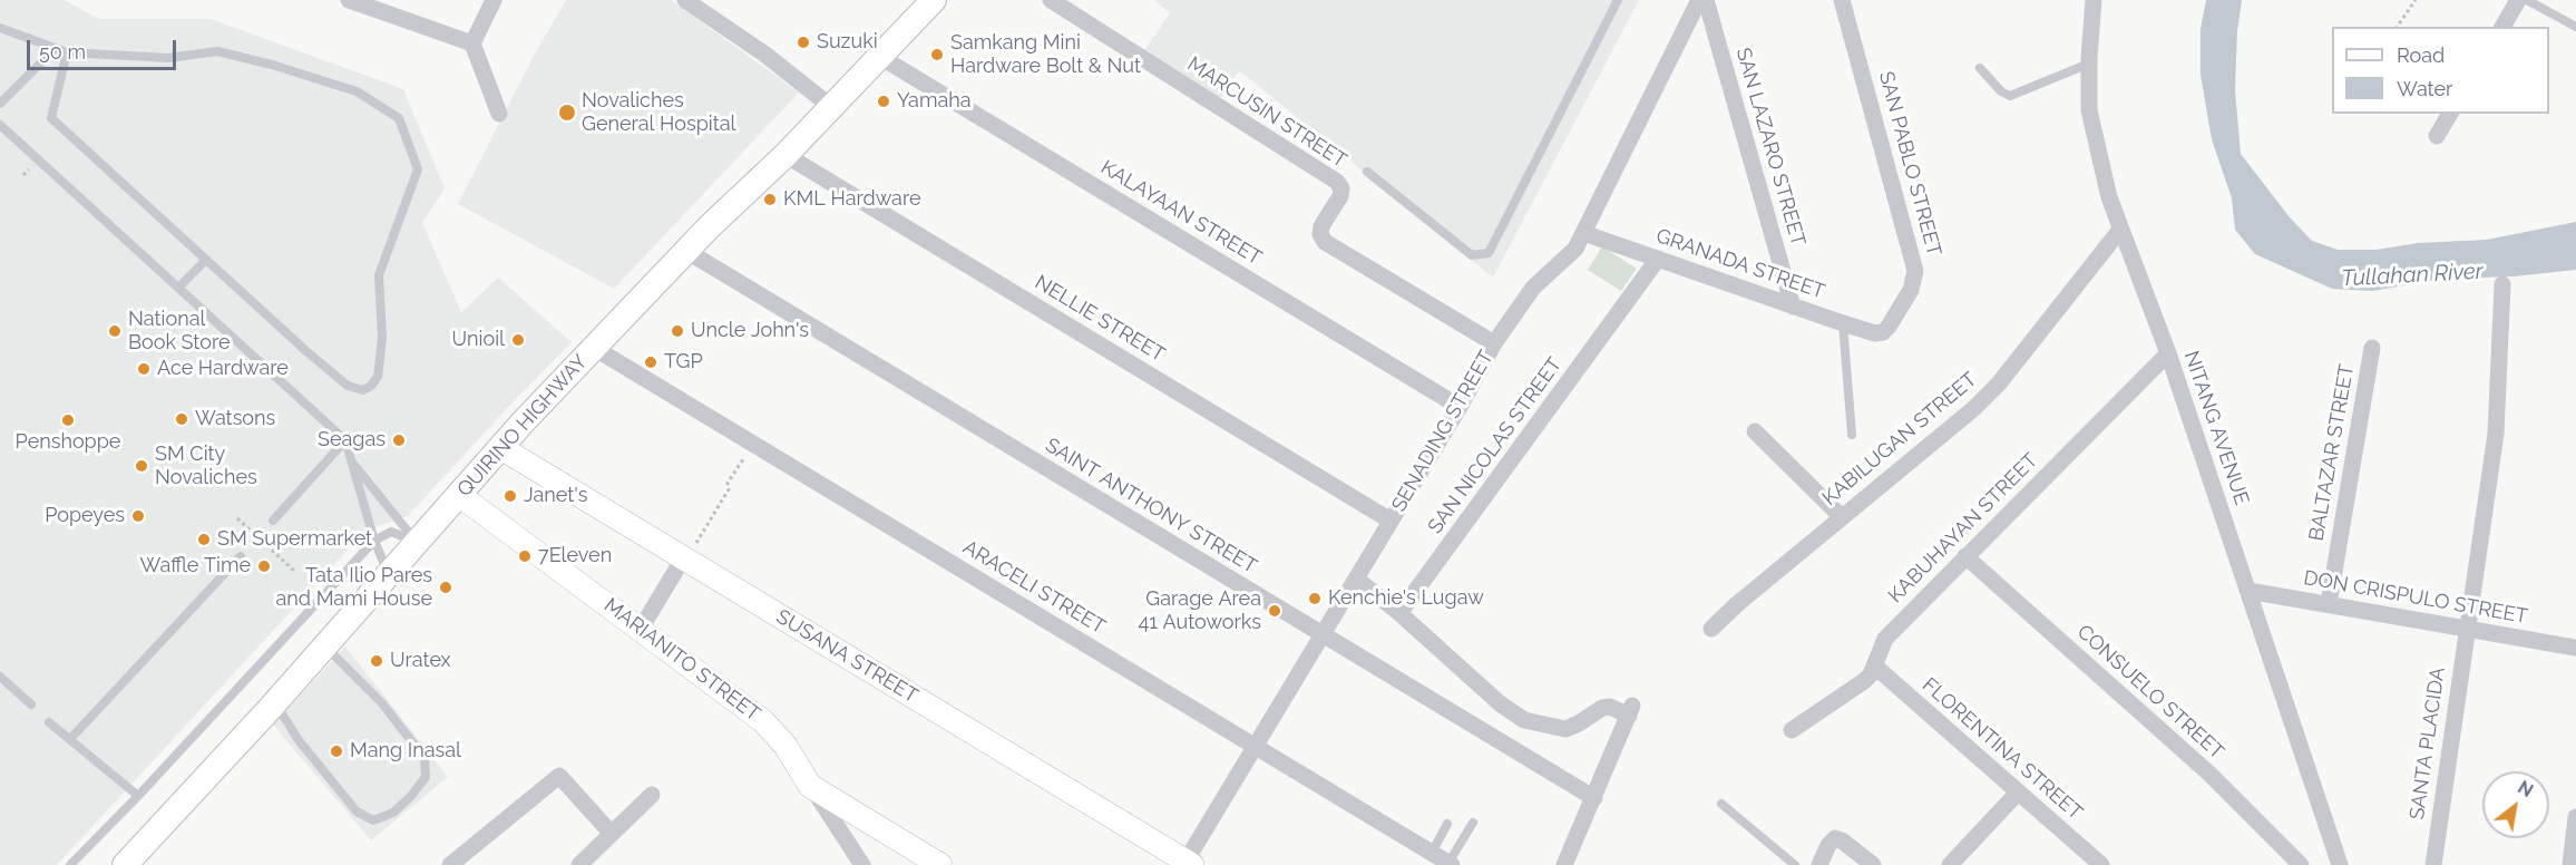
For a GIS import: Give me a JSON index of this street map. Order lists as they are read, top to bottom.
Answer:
{
  "streets": {
    "main road": ["QUIRINO HIGHWAY"],
    "street": [
      "MARCUSIN STREET",
      "SAN LAZARO STREET",
      "SAN PABLO STREET",
      "KALAYAAN STREET",
      "GRANADA STREET",
      "NELLIE STREET",
      "NITANG AVENUE",
      "SENADING STREET",
      "KABILUGAN STREET",
      "SAN NICOLAS STREET",
      "BALTAZAR STREET",
      "SAINT ANTHONY STREET",
      "KABUHAYAN STREET",
      "ARACELI STREET",
      "DON CRISPULO STREET",
      "SUSANA STREET",
      "MARIANITO STREET",
      "CONSUELO STREET",
      "SANTA PLACIDA",
      "FLORENTINA STREET"
    ]
  },
  "crossings": [
    ["MARCUSIN STREET", "SENADING STREET"],
    ["SAN LAZARO STREET", "GRANADA STREET"],
    ["SAN PABLO STREET", "GRANADA STREET"],
    ["KALAYAAN STREET", "QUIRINO HIGHWAY"],
    ["KALAYAAN STREET", "SENADING STREET"],
    ["GRANADA STREET", "SENADING STREET"],
    ["GRANADA STREET", "SAN NICOLAS STREET"],
    ["NELLIE STREET", "QUIRINO HIGHWAY"],
    ["NELLIE STREET", "SENADING STREET"],
    ["QUIRINO HIGHWAY", "SAINT ANTHONY STREET"],
    ["QUIRINO HIGHWAY", "ARACELI STREET"],
    ["QUIRINO HIGHWAY", "SUSANA STREET"],
    ["QUIRINO HIGHWAY", "MARIANITO STREET"],
    ["NITANG AVENUE", "KABILUGAN STREET"],
    ["NITANG AVENUE", "KABUHAYAN STREET"],
    ["NITANG AVENUE", "DON CRISPULO STREET"],
    ["SENADING STREET", "SAINT ANTHONY STREET"],
    ["SENADING STREET", "ARACELI STREET"],
    ["SENADING STREET", "SUSANA STREET"],
    ["BALTAZAR STREET", "DON CRISPULO STREET"],
    ["KABUHAYAN STREET", "CONSUELO STREET"],
    ["KABUHAYAN STREET", "FLORENTINA STREET"],
    ["DON CRISPULO STREET", "SANTA PLACIDA"]
  ],
  "water": ["Tullahan River"],
  "places": [
    "Suzuki",
    "Samkang Mini Hardware Bolt & Nut",
    "Yamaha",
    "Novaliches General Hospital",
    "KML Hardware",
    "National Book Store",
    "Uncle John's",
    "Unioil",
    "TGP",
    "Ace Hardware",
    "Watsons",
    "Penshoppe",
    "Seagas",
    "SM City Novaliches",
    "Janet's",
    "Popeyes",
    "SM Supermarket",
    "7Eleven",
    "Waffle Time",
    "Tata Ilio Pares and Mami House",
    "Kenchie's Lugaw",
    "Garage Area 41 Autoworks",
    "Uratex",
    "Mang Inasal"
  ],
  "legend": ["Road", "Water"],
  "scale_bar": "50 m",
  "north": "top right"
}
